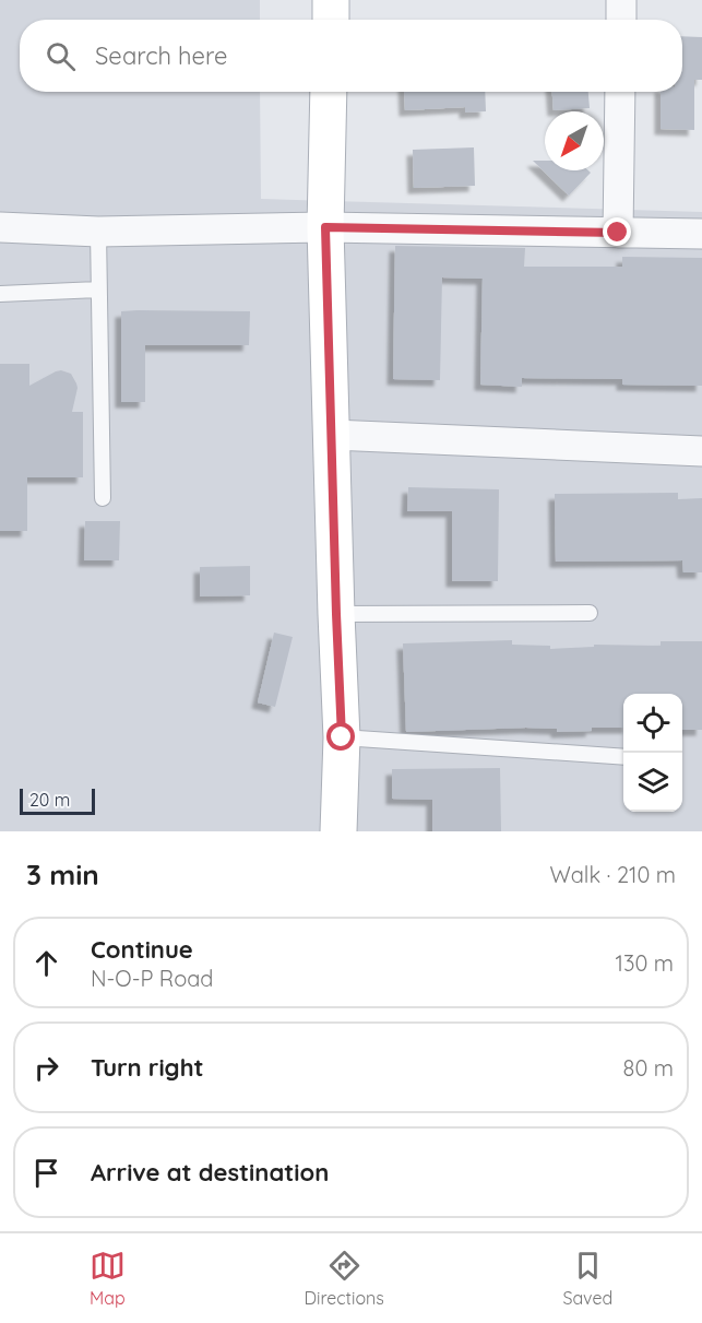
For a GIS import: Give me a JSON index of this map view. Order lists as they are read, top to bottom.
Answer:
{
  "scale_bar": "20 m",
  "north": "bottom left",
  "page": {
    "search": "Search here",
    "scale": "20 m",
    "heading": ["3 min", "Walk · 210 m"],
    "list": [
      ["Continue", "N-O-P Road", "130 m"],
      ["Turn right", "80 m"],
      "Arrive at destination"
    ],
    "nav": ["Map", "Directions", "Saved"]
  }
}
